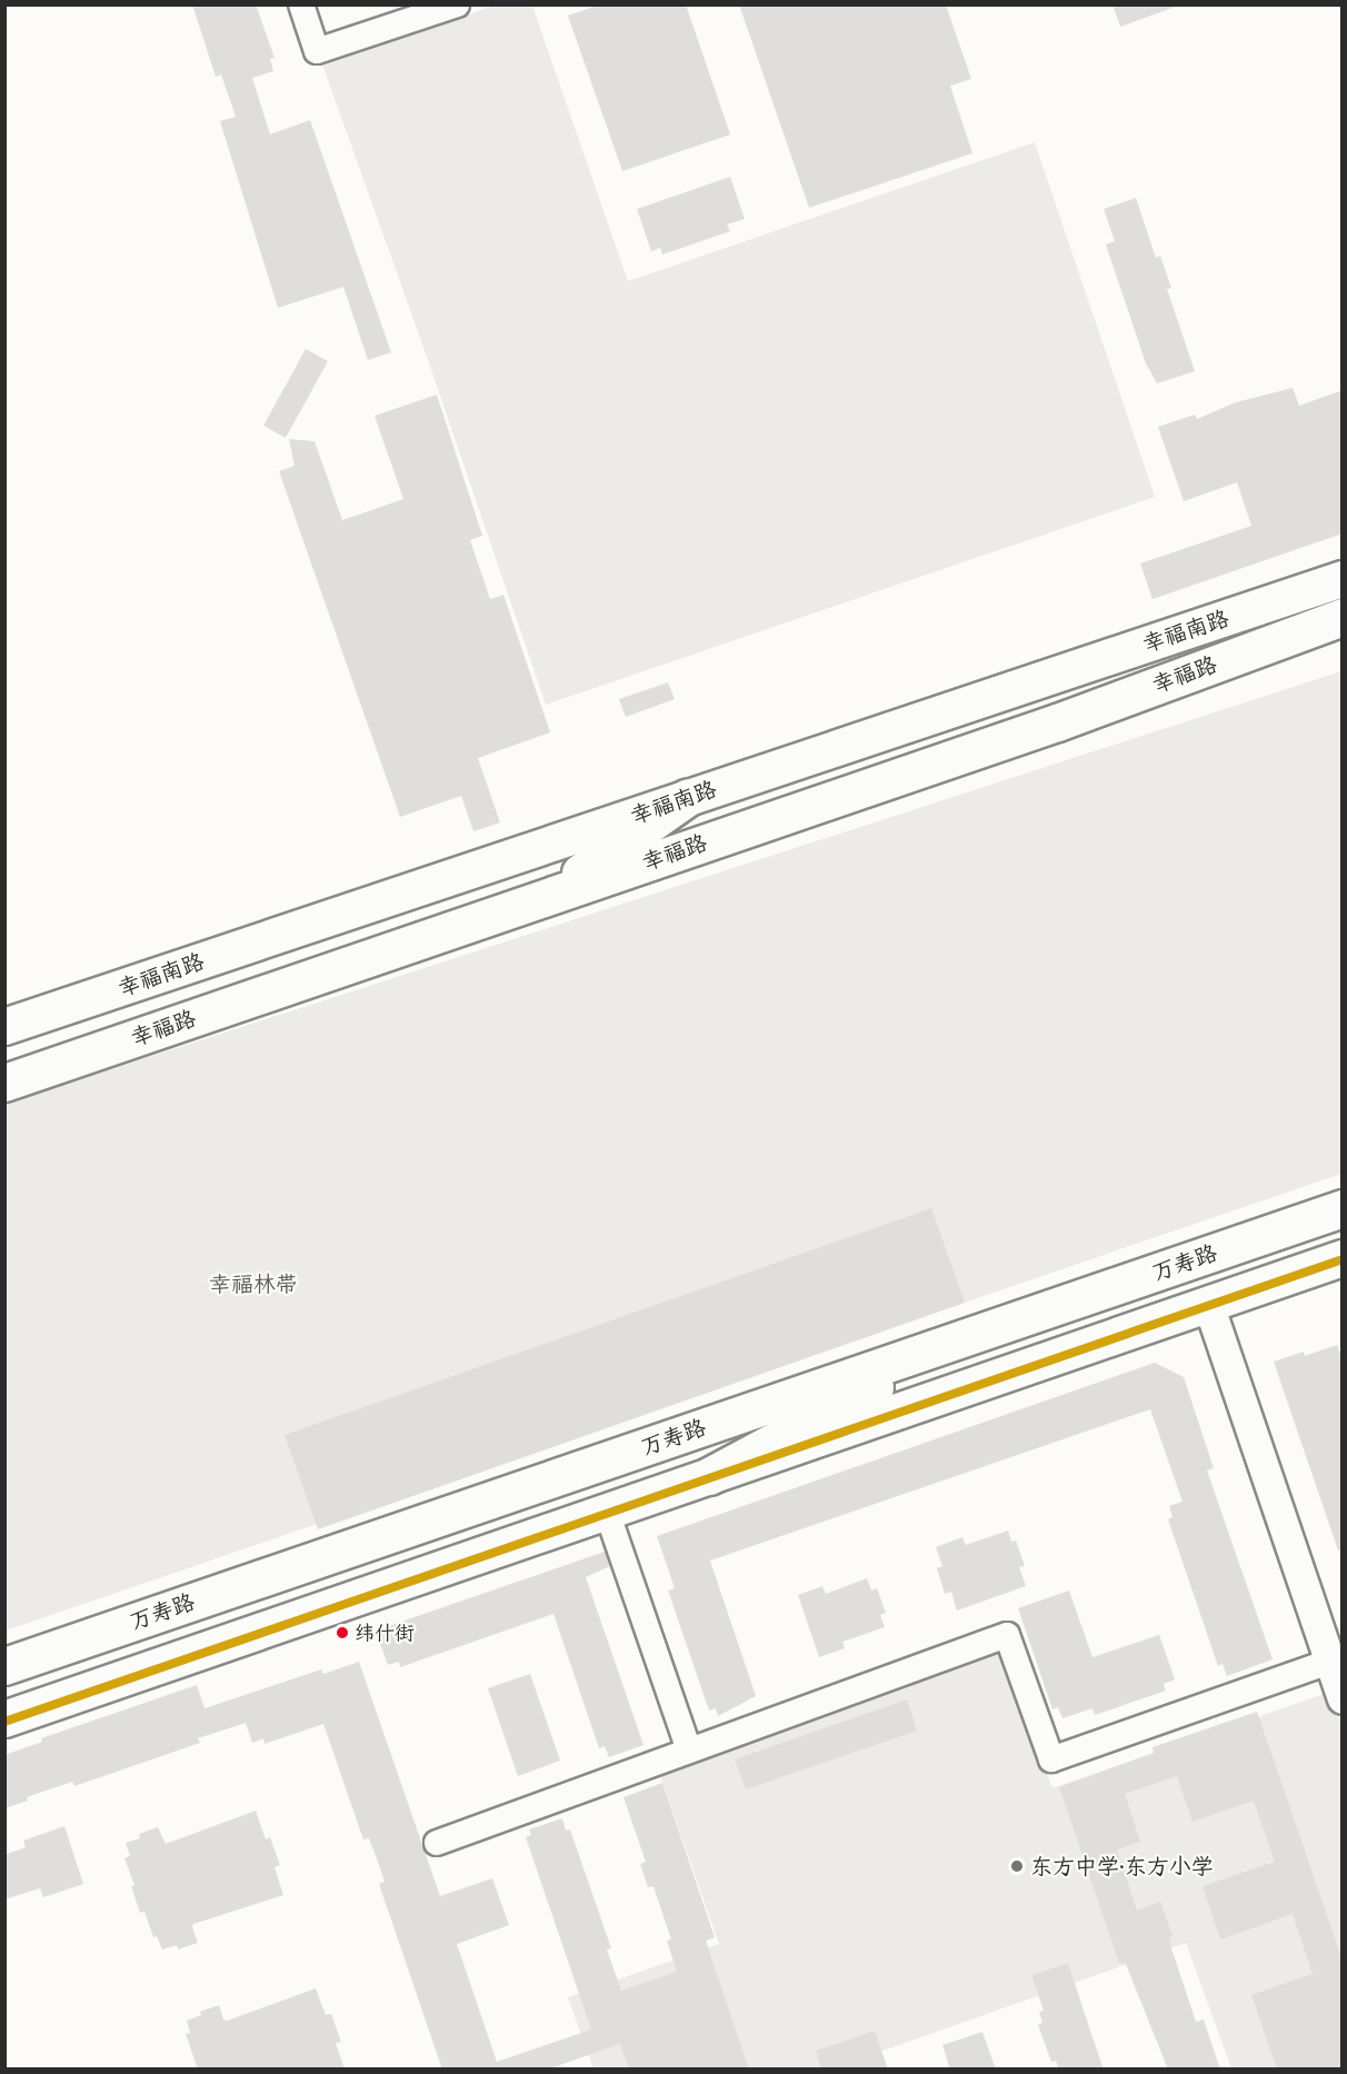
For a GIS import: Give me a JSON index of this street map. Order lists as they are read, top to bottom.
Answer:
{
  "streets": {
    "main road": ["幸福南路", "幸福路", "万寿路"]
  },
  "parks": ["幸福林带"],
  "places": ["纬什街", "东方中学·东方小学"]
}
